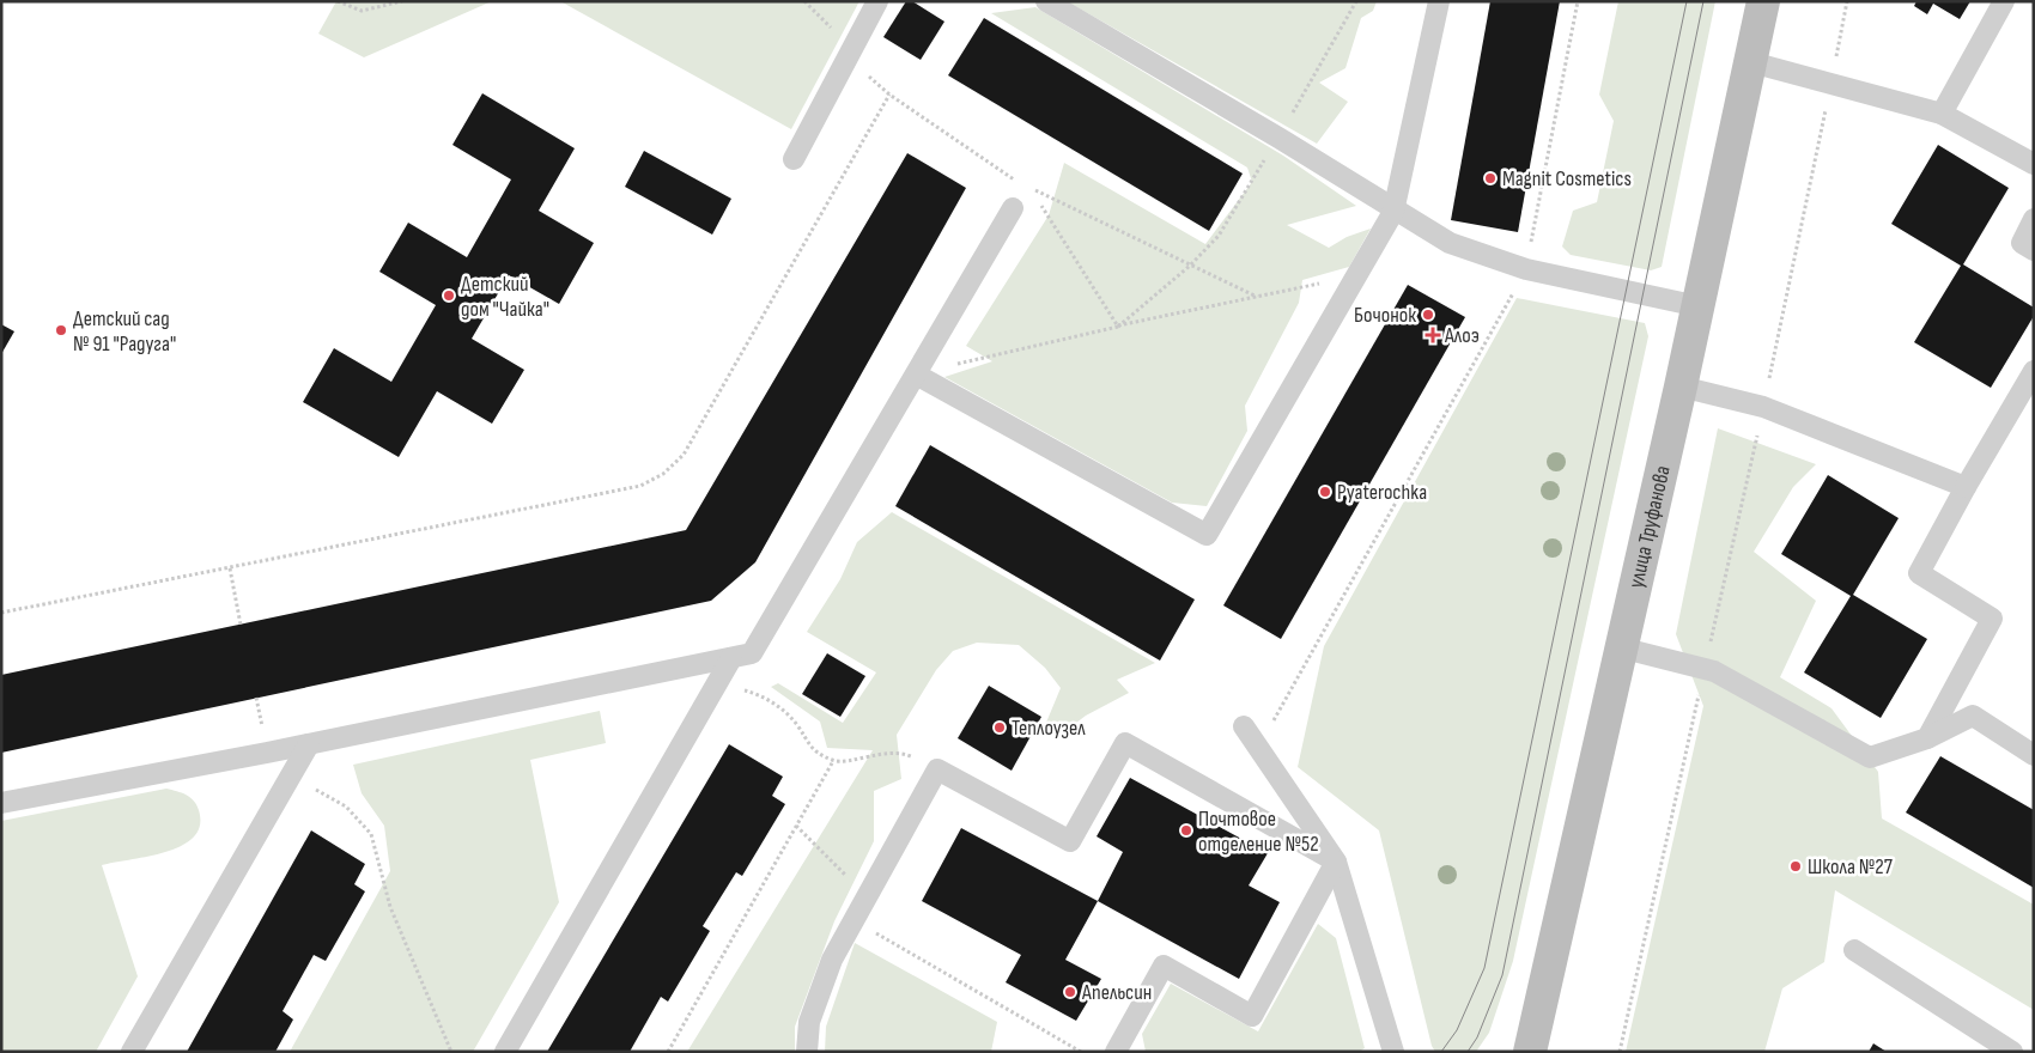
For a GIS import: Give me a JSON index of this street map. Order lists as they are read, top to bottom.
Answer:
{
  "streets": {
    "street": ["улица Труфанова"]
  },
  "places": {
    "other": [
      "Magnit Cosmetics",
      "Детский дом \"Чайка\"",
      "Бочонок",
      "Детский сад № 91 \"Радуга\"",
      "Pyaterochka",
      "Теплоузел",
      "Почтовое отделение №52",
      "Школа №27",
      "Апельсин"
    ],
    "health": ["Алоэ"]
  }
}
